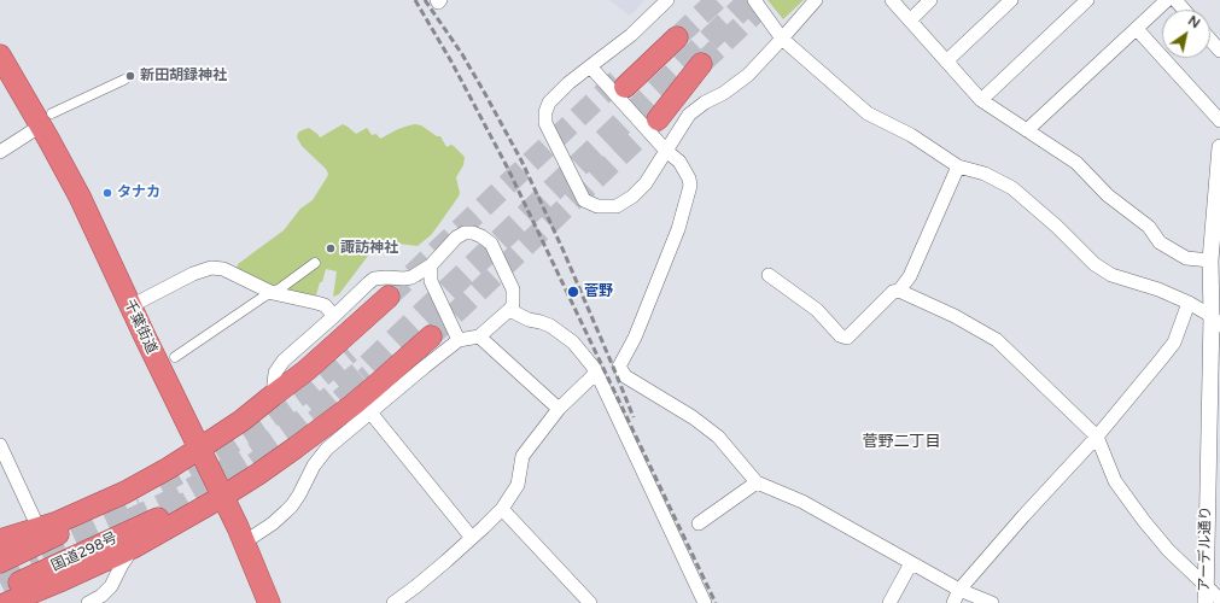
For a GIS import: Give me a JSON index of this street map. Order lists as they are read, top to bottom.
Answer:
{
  "streets": {
    "highway": ["千葉街道", "国道298号"],
    "street": ["アーデル通り"]
  },
  "districts": ["菅野二丁目"],
  "places": [
    "新田胡録神社",
    "タナカ",
    "諏訪神社",
    "菅野"
  ],
  "north": "top right"
}
